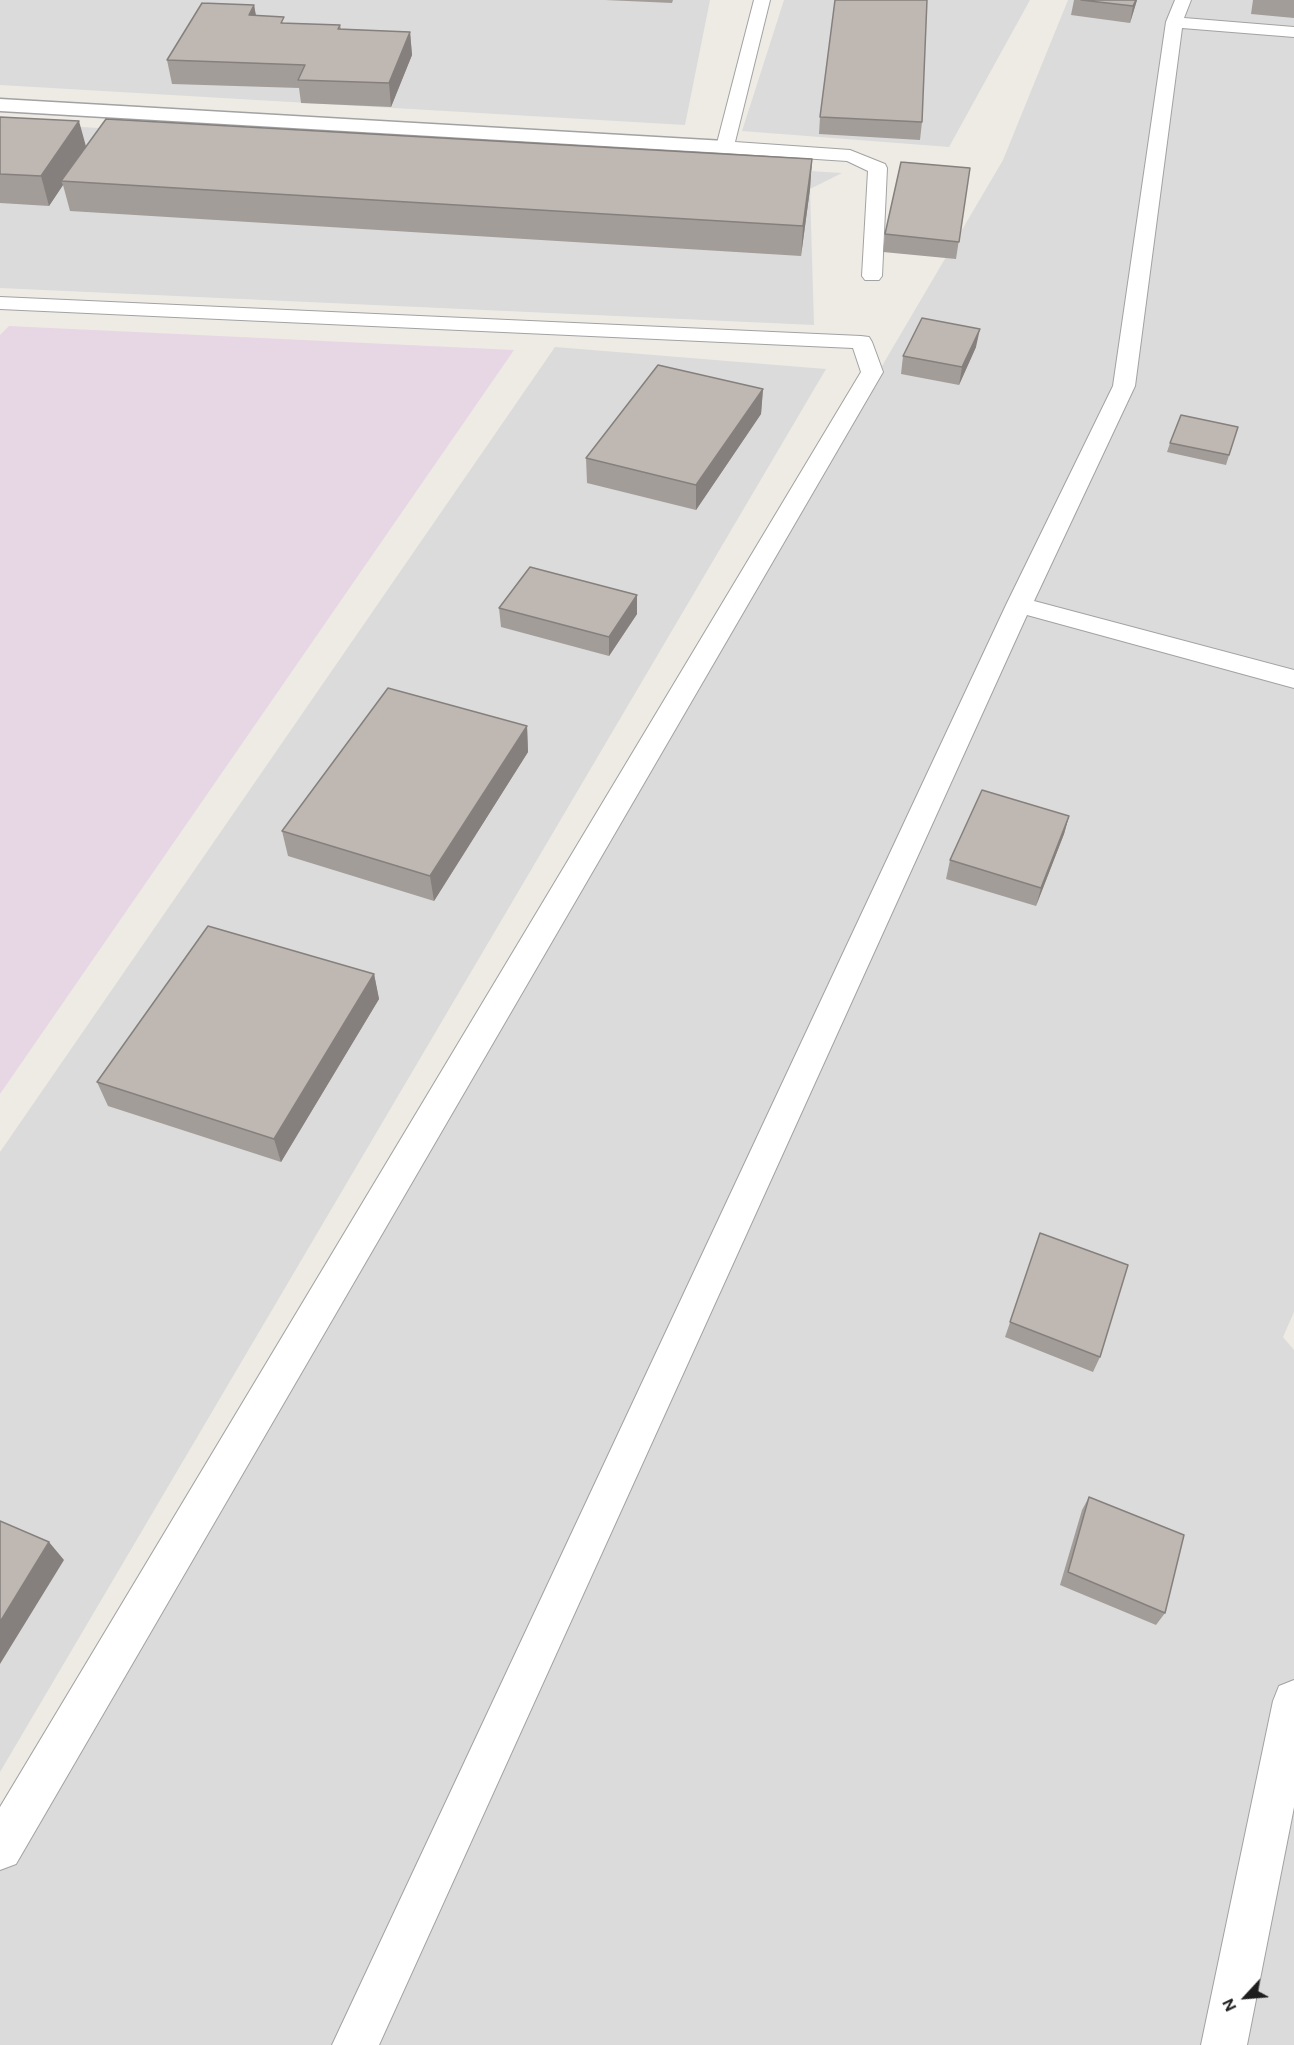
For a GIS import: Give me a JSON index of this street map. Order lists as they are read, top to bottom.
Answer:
{
  "north": "bottom left"
}
